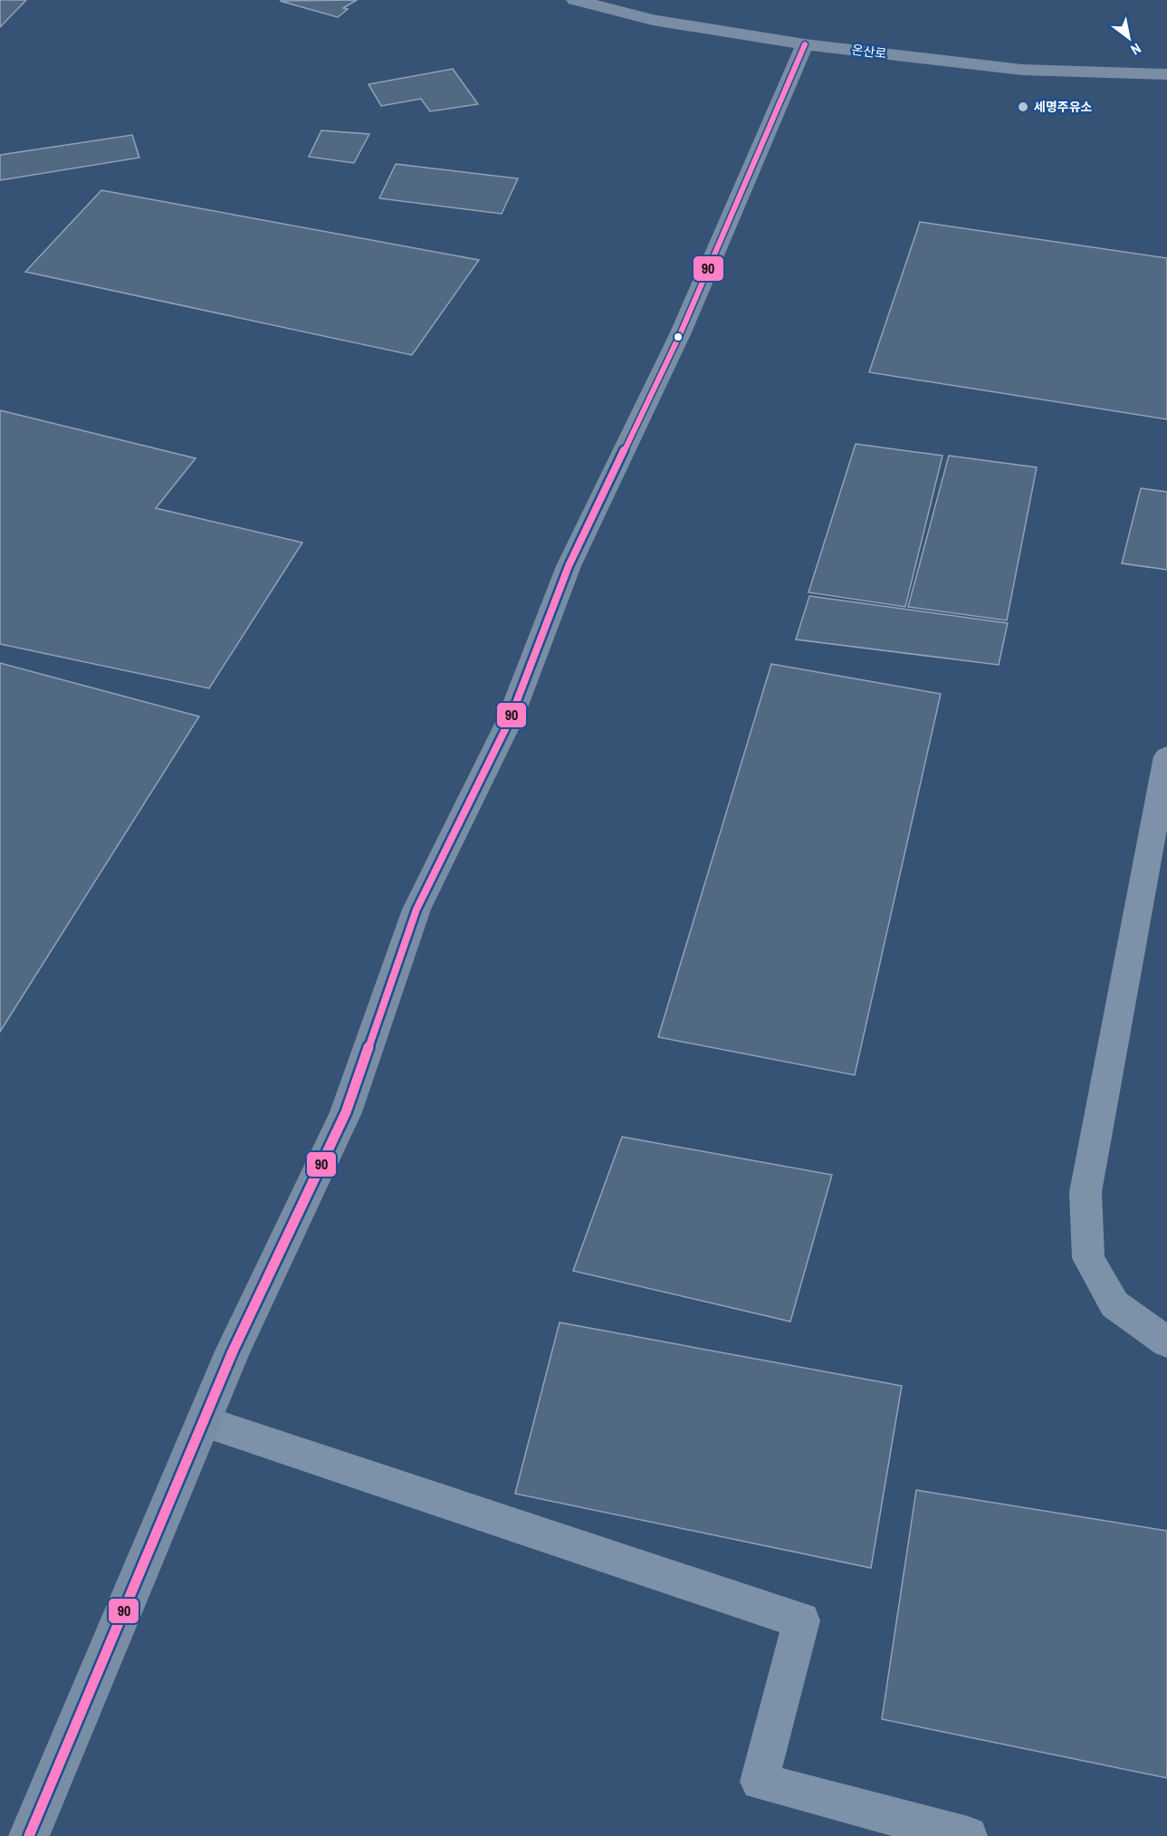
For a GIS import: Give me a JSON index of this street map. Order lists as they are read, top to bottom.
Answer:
{
  "streets": {
    "main road": ["온산로"]
  },
  "places": ["세명주유소"],
  "lines": ["transit line 90"],
  "north": "bottom right"
}
